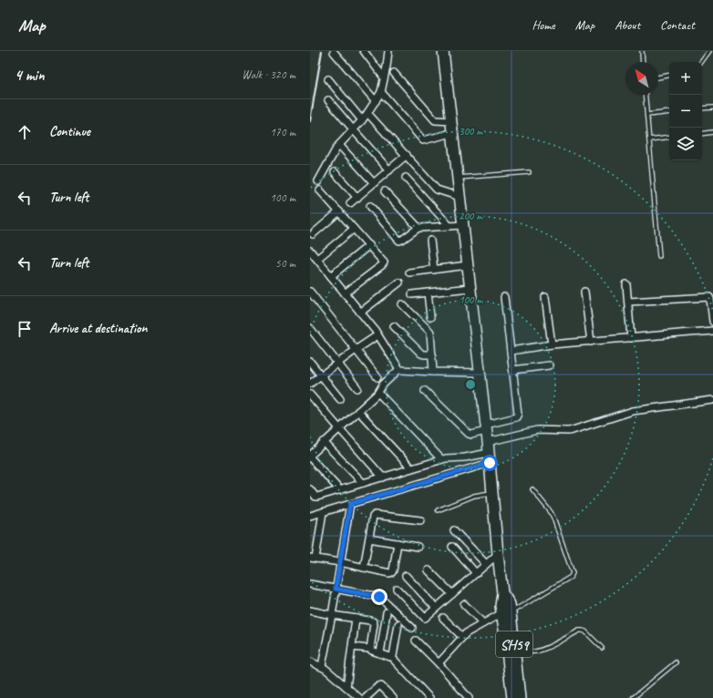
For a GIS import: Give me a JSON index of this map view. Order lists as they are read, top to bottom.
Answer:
{
  "streets": {
    "main road": ["SH59"]
  },
  "north": "top left",
  "page": {
    "header": "Map",
    "nav": [
      "Home",
      "Map",
      "About",
      "Contact"
    ],
    "heading": ["4 min", "Walk · 320 m"],
    "map_buttons": ["+", "−"],
    "list": [
      ["Continue", "170 m"],
      ["Turn left", "100 m"],
      ["Turn left", "50 m"],
      "Arrive at destination"
    ]
  },
  "rings": ["300 m", "200 m", "100 m"]
}
